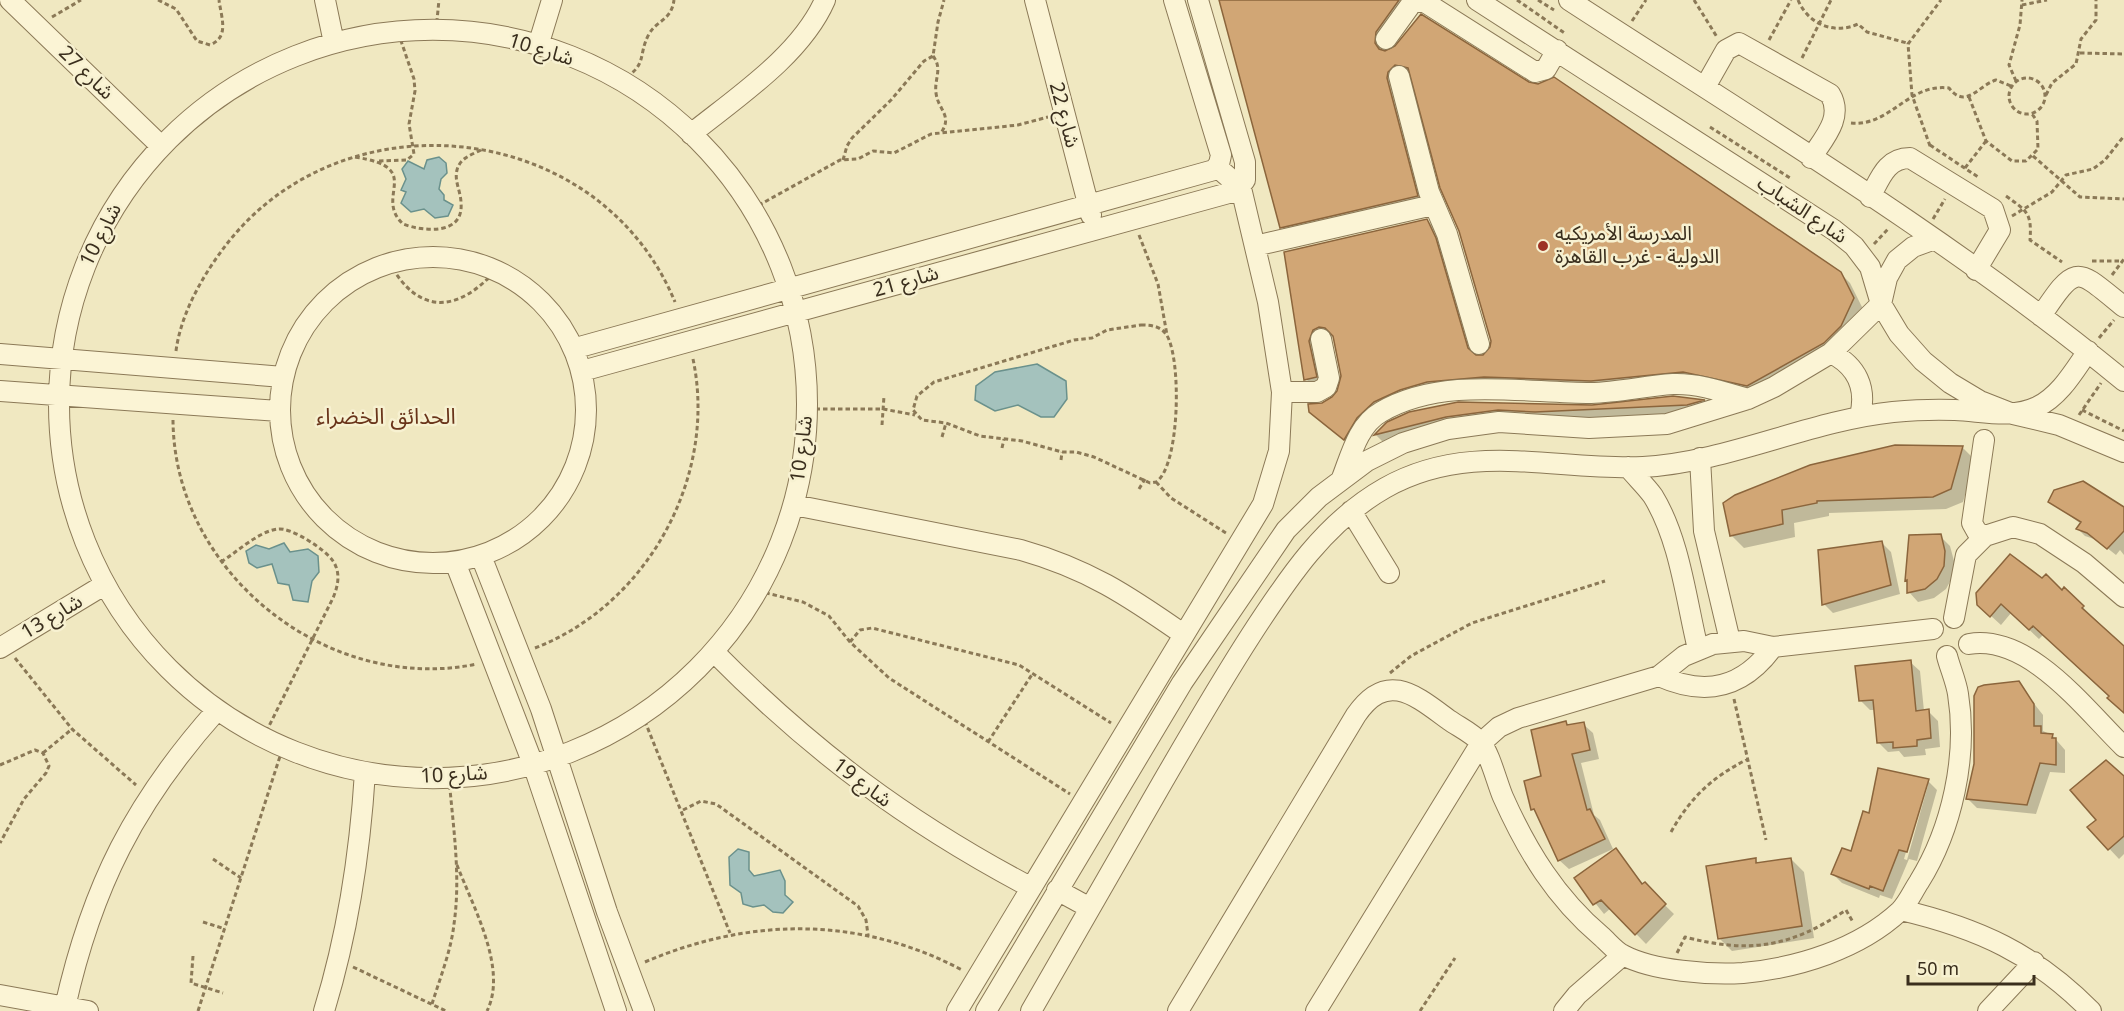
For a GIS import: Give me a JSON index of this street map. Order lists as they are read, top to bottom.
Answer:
{
  "streets": {
    "street": [
      "شارع 10",
      "شارع 27",
      "شارع 22",
      "شارع الشباب",
      "شارع 21",
      "شارع 13",
      "شارع 19"
    ]
  },
  "crossings": [
    ["شارع 10", "شارع 27"],
    ["شارع 10", "شارع 21"],
    ["شارع 10", "شارع 13"],
    ["شارع 10", "شارع 19"],
    ["شارع 22", "شارع 21"]
  ],
  "districts": ["الحدائق الخضراء"],
  "places": ["المدرسة الأمريكيه الدولية - غرب القاهرة"],
  "scale_bar": "50 m"
}
